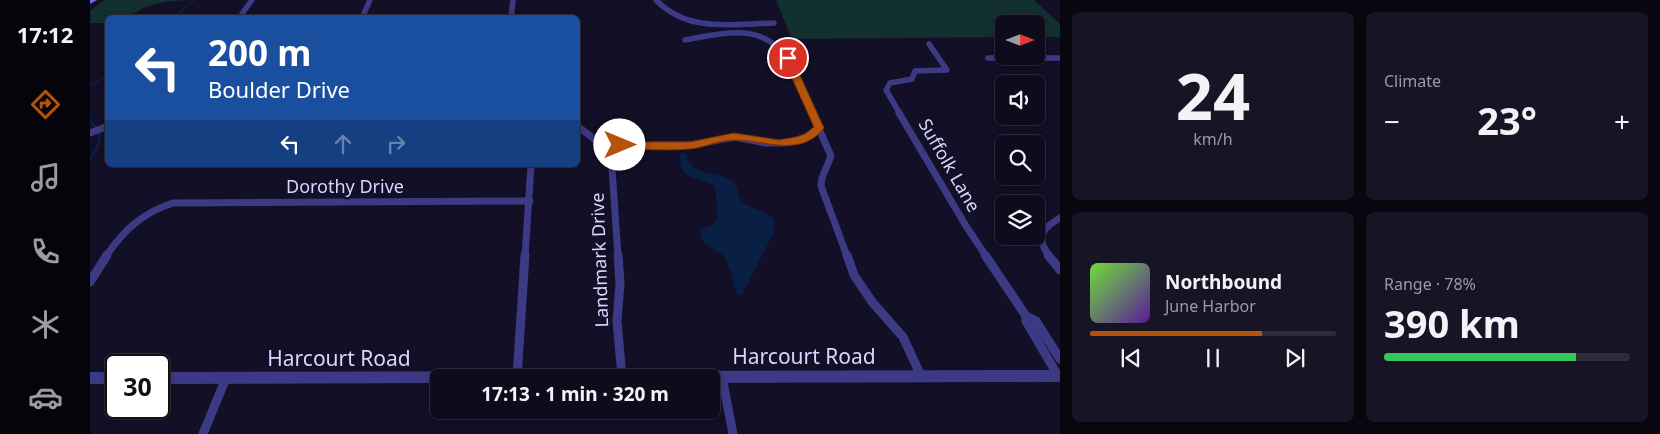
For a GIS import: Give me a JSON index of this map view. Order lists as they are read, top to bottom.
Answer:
{
  "streets": {
    "street": [
      "Suffolk Lane",
      "Dorothy Drive",
      "Landmark Drive",
      "Harcourt Road"
    ]
  },
  "north": "right",
  "page": {
    "tabs": "17:12",
    "tile": [
      ["24", "km/h"],
      "Climate",
      ["Range · 78%", "390 km"]
    ],
    "turn": ["200 m", "Boulder Drive"],
    "heat": ["−", "23°", "+"],
    "song": ["Northbound", "June Harbor"],
    "limit": "30",
    "trip": "17:13 · 1 min · 320 m"
  }
}
